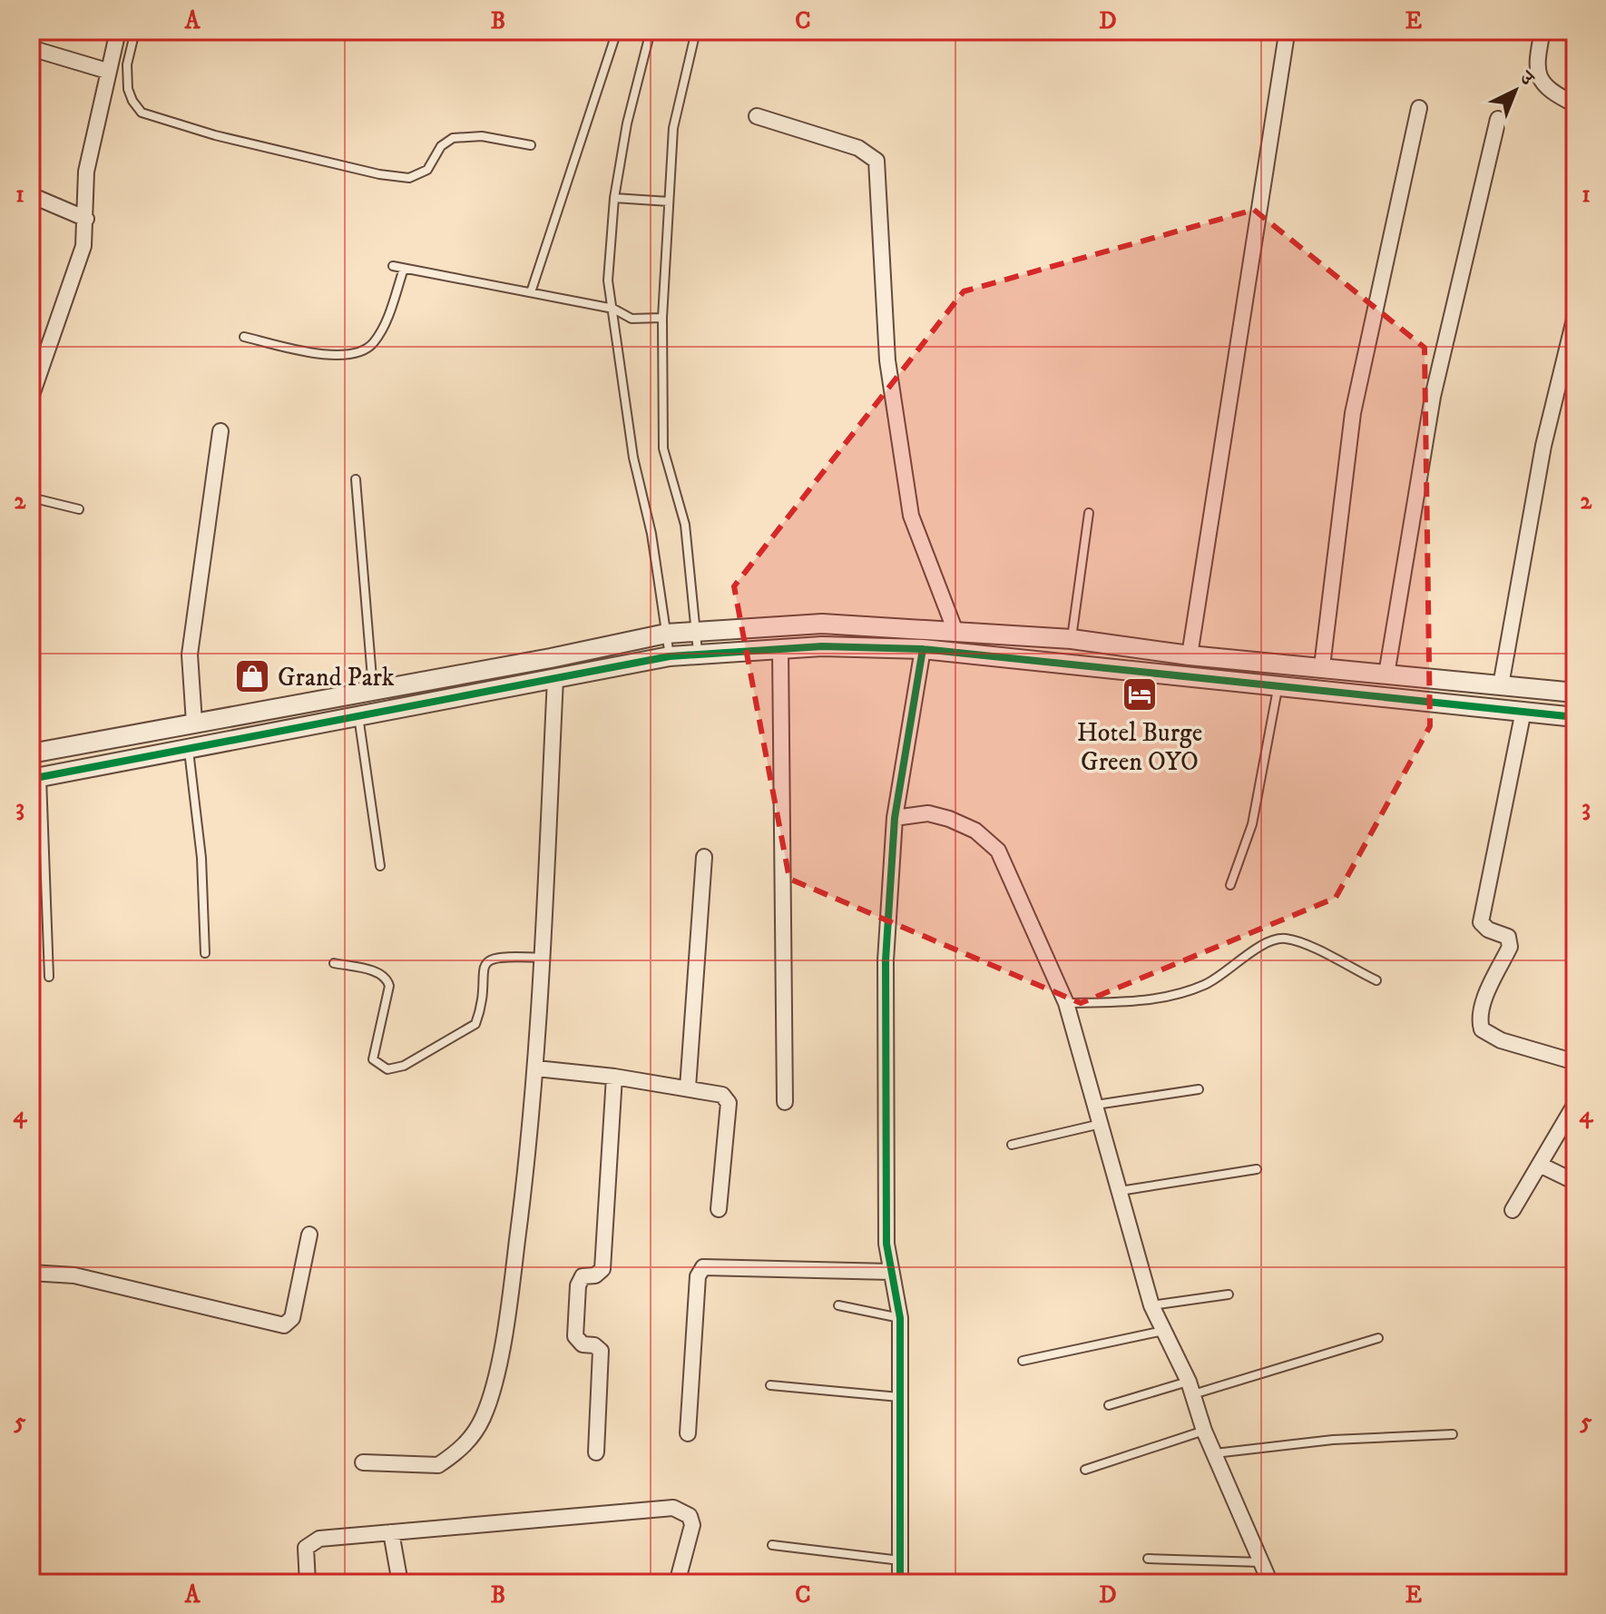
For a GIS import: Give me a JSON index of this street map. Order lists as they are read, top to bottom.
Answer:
{
  "places": {
    "shop": ["Grand Park"],
    "hotel": ["Hotel Burge Green OYO"]
  },
  "north": "top right",
  "grid": {
    "columns": [
      "A",
      "B",
      "C",
      "D",
      "E"
    ],
    "rows": [
      "1",
      "2",
      "3",
      "4",
      "5"
    ]
  }
}
